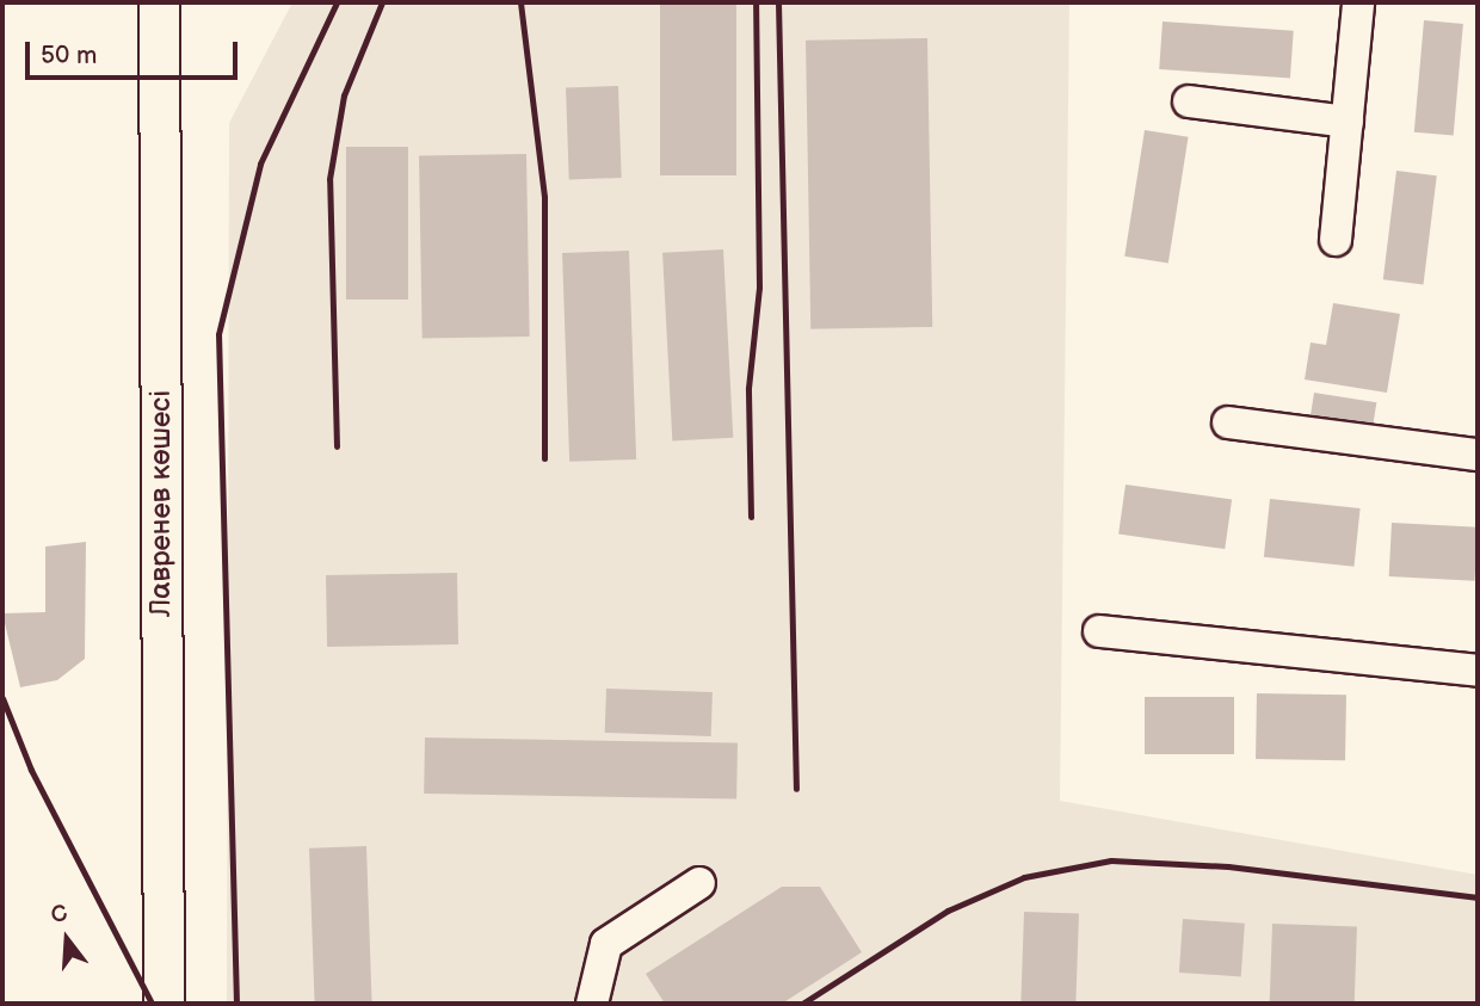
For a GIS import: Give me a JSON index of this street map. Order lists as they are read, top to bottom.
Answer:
{
  "streets": {
    "main road": ["Лавренев көшесі"]
  },
  "scale_bar": "50 m",
  "north": "top"
}
